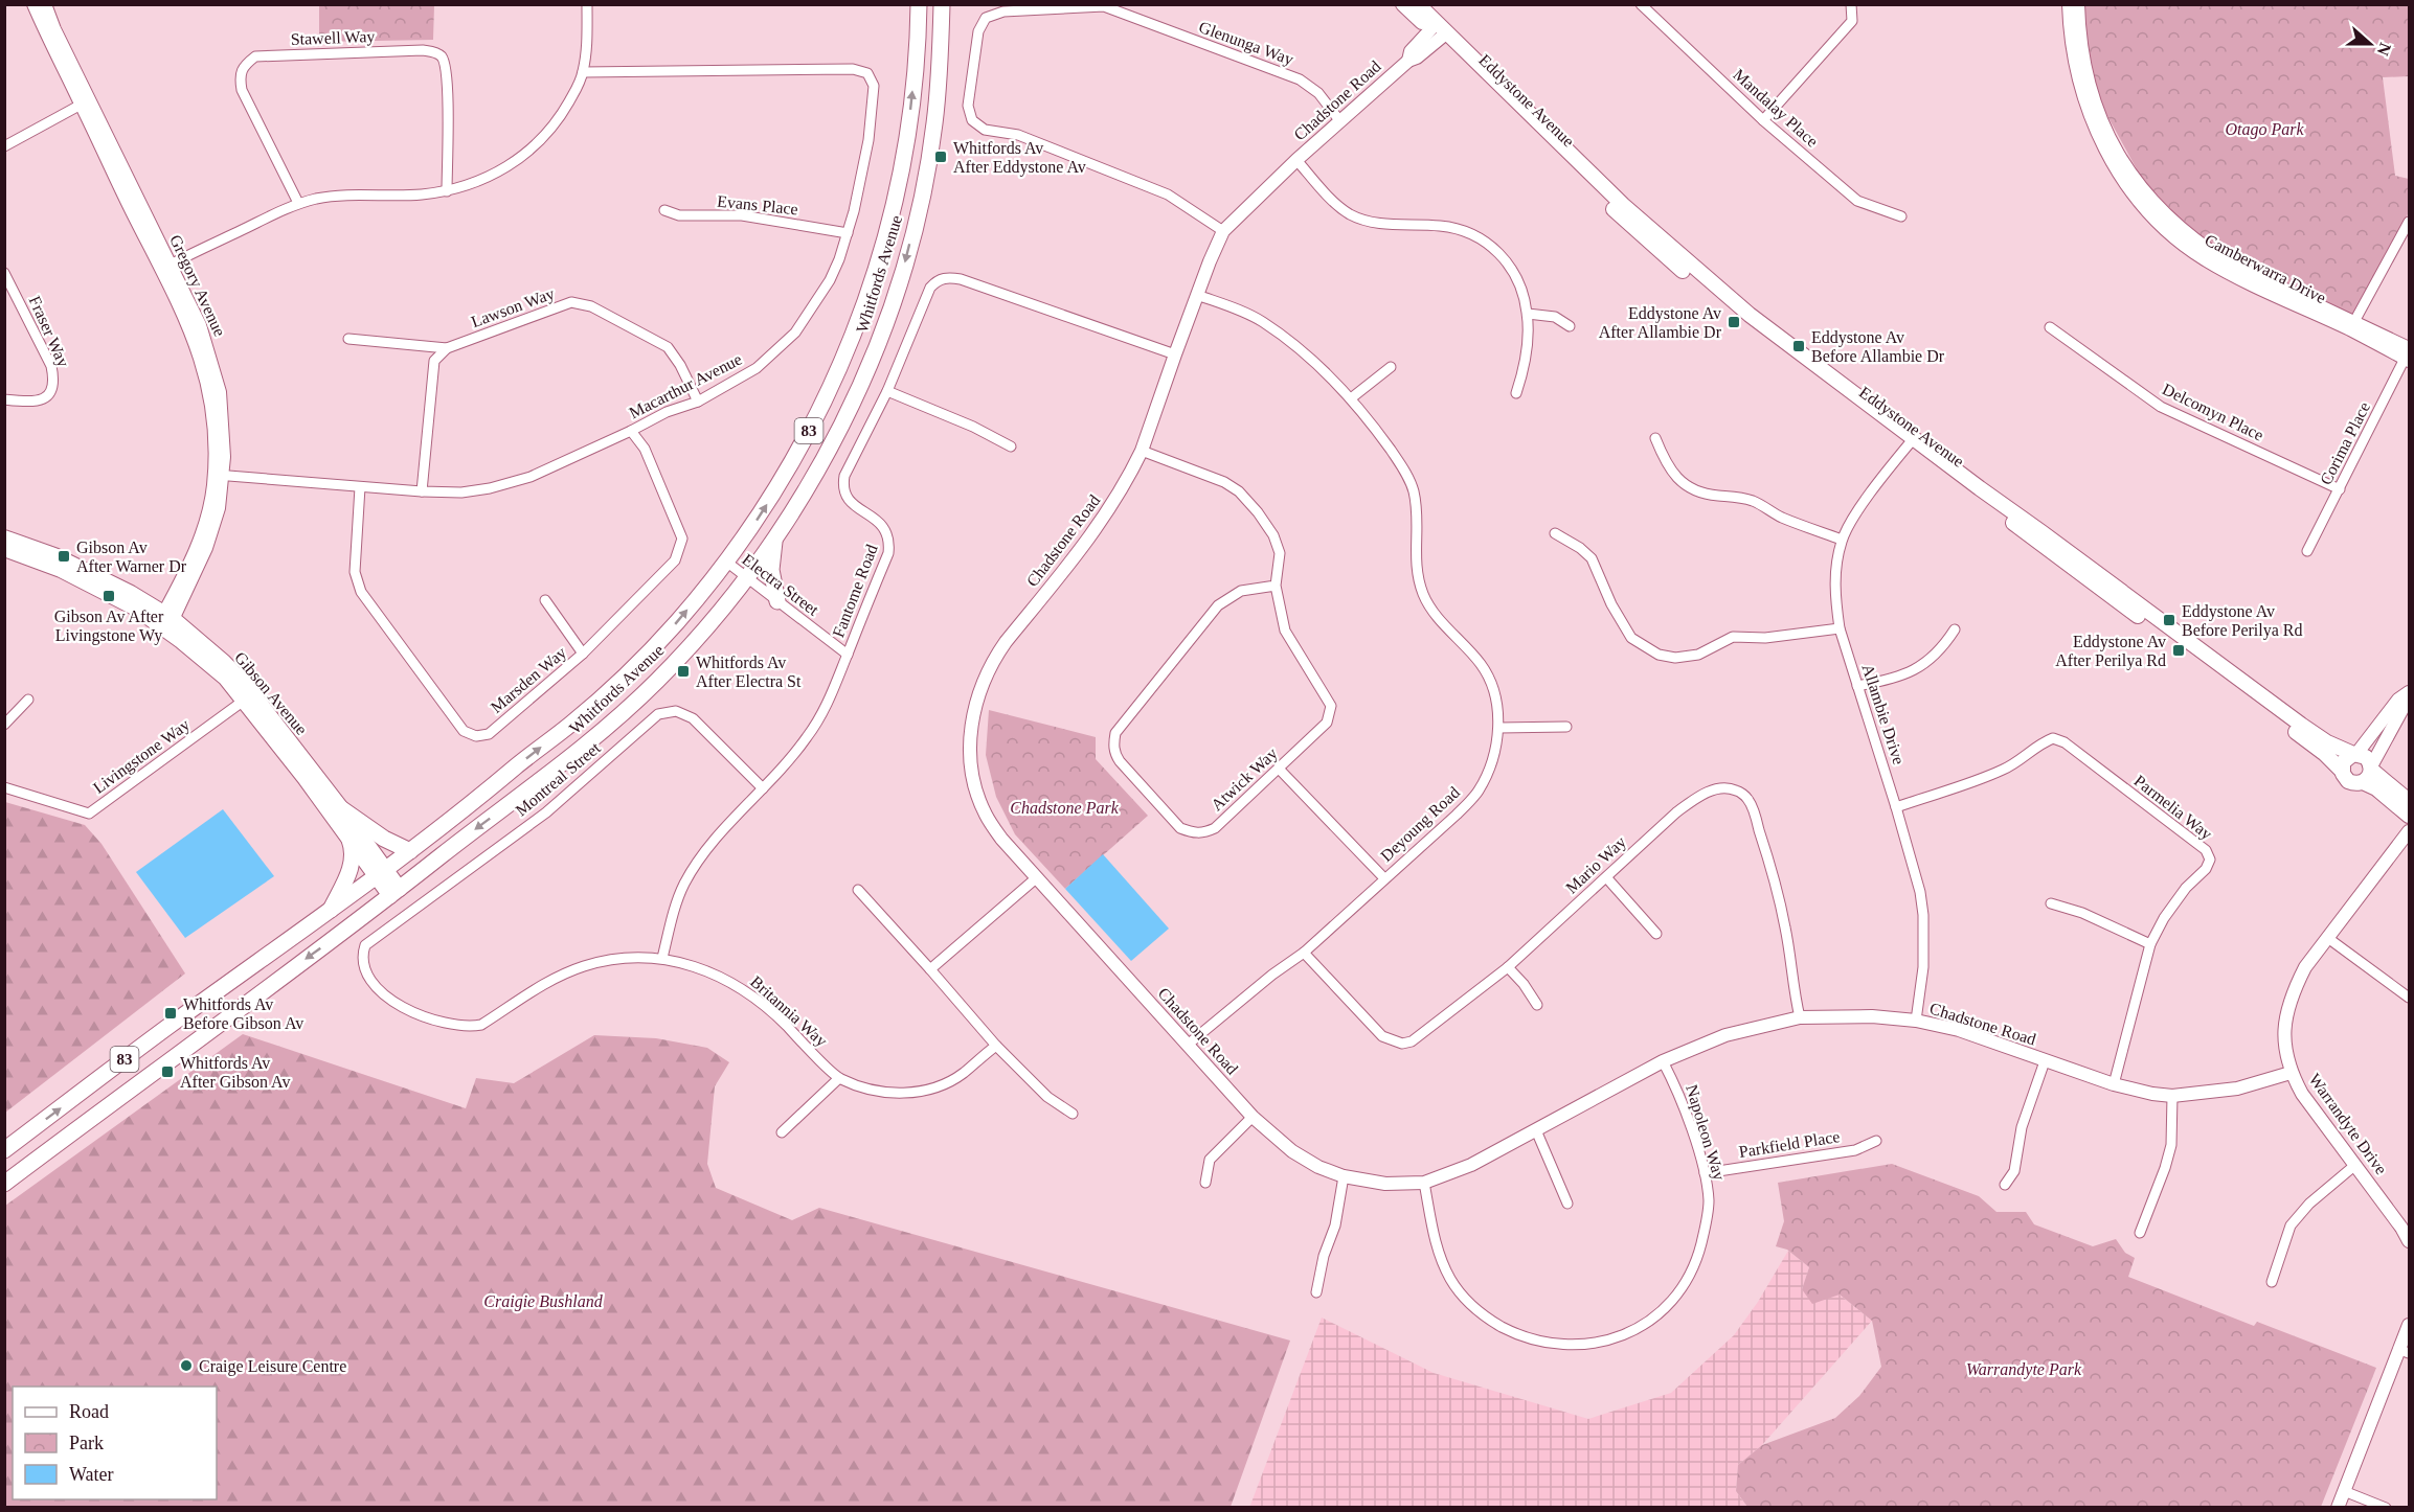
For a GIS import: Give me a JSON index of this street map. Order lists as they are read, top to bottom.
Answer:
{
  "streets": {
    "main road": [
      "Eddystone Avenue",
      "Whitfords Avenue",
      "83",
      "Gibson Avenue"
    ],
    "street": [
      "Stawell Way",
      "Glenunga Way",
      "Chadstone Road",
      "Mandalay Place",
      "Evans Place",
      "Camberwarra Drive",
      "Gregory Avenue",
      "Lawson Way",
      "Fraser Way",
      "Macarthur Avenue",
      "Delcomyn Place",
      "Corima Place",
      "Electra Street",
      "Fantome Road",
      "Marsden Way",
      "Allambie Drive",
      "Livingstone Way",
      "Montreal Street",
      "Atwick Way",
      "Parmelia Way",
      "Deyoung Road",
      "Mario Way",
      "Britannia Way",
      "Warrandyte Drive",
      "Napoleon Way",
      "Parkfield Place"
    ]
  },
  "crossings": [
    ["Glenunga Way", "Chadstone Road"],
    ["Chadstone Road", "Eddystone Avenue"],
    ["Chadstone Road", "Fantome Road"],
    ["Chadstone Road", "Allambie Drive"],
    ["Chadstone Road", "Atwick Way"],
    ["Chadstone Road", "Parmelia Way"],
    ["Chadstone Road", "Deyoung Road"],
    ["Chadstone Road", "Mario Way"],
    ["Chadstone Road", "Warrandyte Drive"],
    ["Chadstone Road", "Napoleon Way"],
    ["Eddystone Avenue", "Allambie Drive"],
    ["Evans Place", "Macarthur Avenue"],
    ["Camberwarra Drive", "Corima Place"],
    ["Whitfords Avenue", "Electra Street"],
    ["Whitfords Avenue", "Gibson Avenue"],
    ["Gregory Avenue", "Macarthur Avenue"],
    ["Gregory Avenue", "Gibson Avenue"],
    ["Lawson Way", "Macarthur Avenue"],
    ["Macarthur Avenue", "Marsden Way"],
    ["Delcomyn Place", "Corima Place"],
    ["Electra Street", "Fantome Road"],
    ["Fantome Road", "Montreal Street"],
    ["Fantome Road", "Britannia Way"],
    ["Gibson Avenue", "Livingstone Way"],
    ["Allambie Drive", "Parmelia Way"],
    ["Montreal Street", "Britannia Way"],
    ["Deyoung Road", "Mario Way"],
    ["Napoleon Way", "Parkfield Place"]
  ],
  "parks": [
    "Otago Park",
    "Chadstone Park",
    "Craigie Bushland",
    "Warrandyte Park"
  ],
  "places": {
    "transit": [
      "Whitfords Av After Eddystone Av",
      "Eddystone Av After Allambie Dr",
      "Eddystone Av Before Allambie Dr",
      "Gibson Av After Warner Dr",
      "Gibson Av After Livingstone Wy",
      "Eddystone Av Before Perilya Rd",
      "Eddystone Av After Perilya Rd",
      "Whitfords Av After Electra St",
      "Whitfords Av Before Gibson Av",
      "Whitfords Av After Gibson Av"
    ],
    "other": ["Craige Leisure Centre"]
  },
  "legend": ["Road", "Park", "Water"],
  "north": "right"
}
